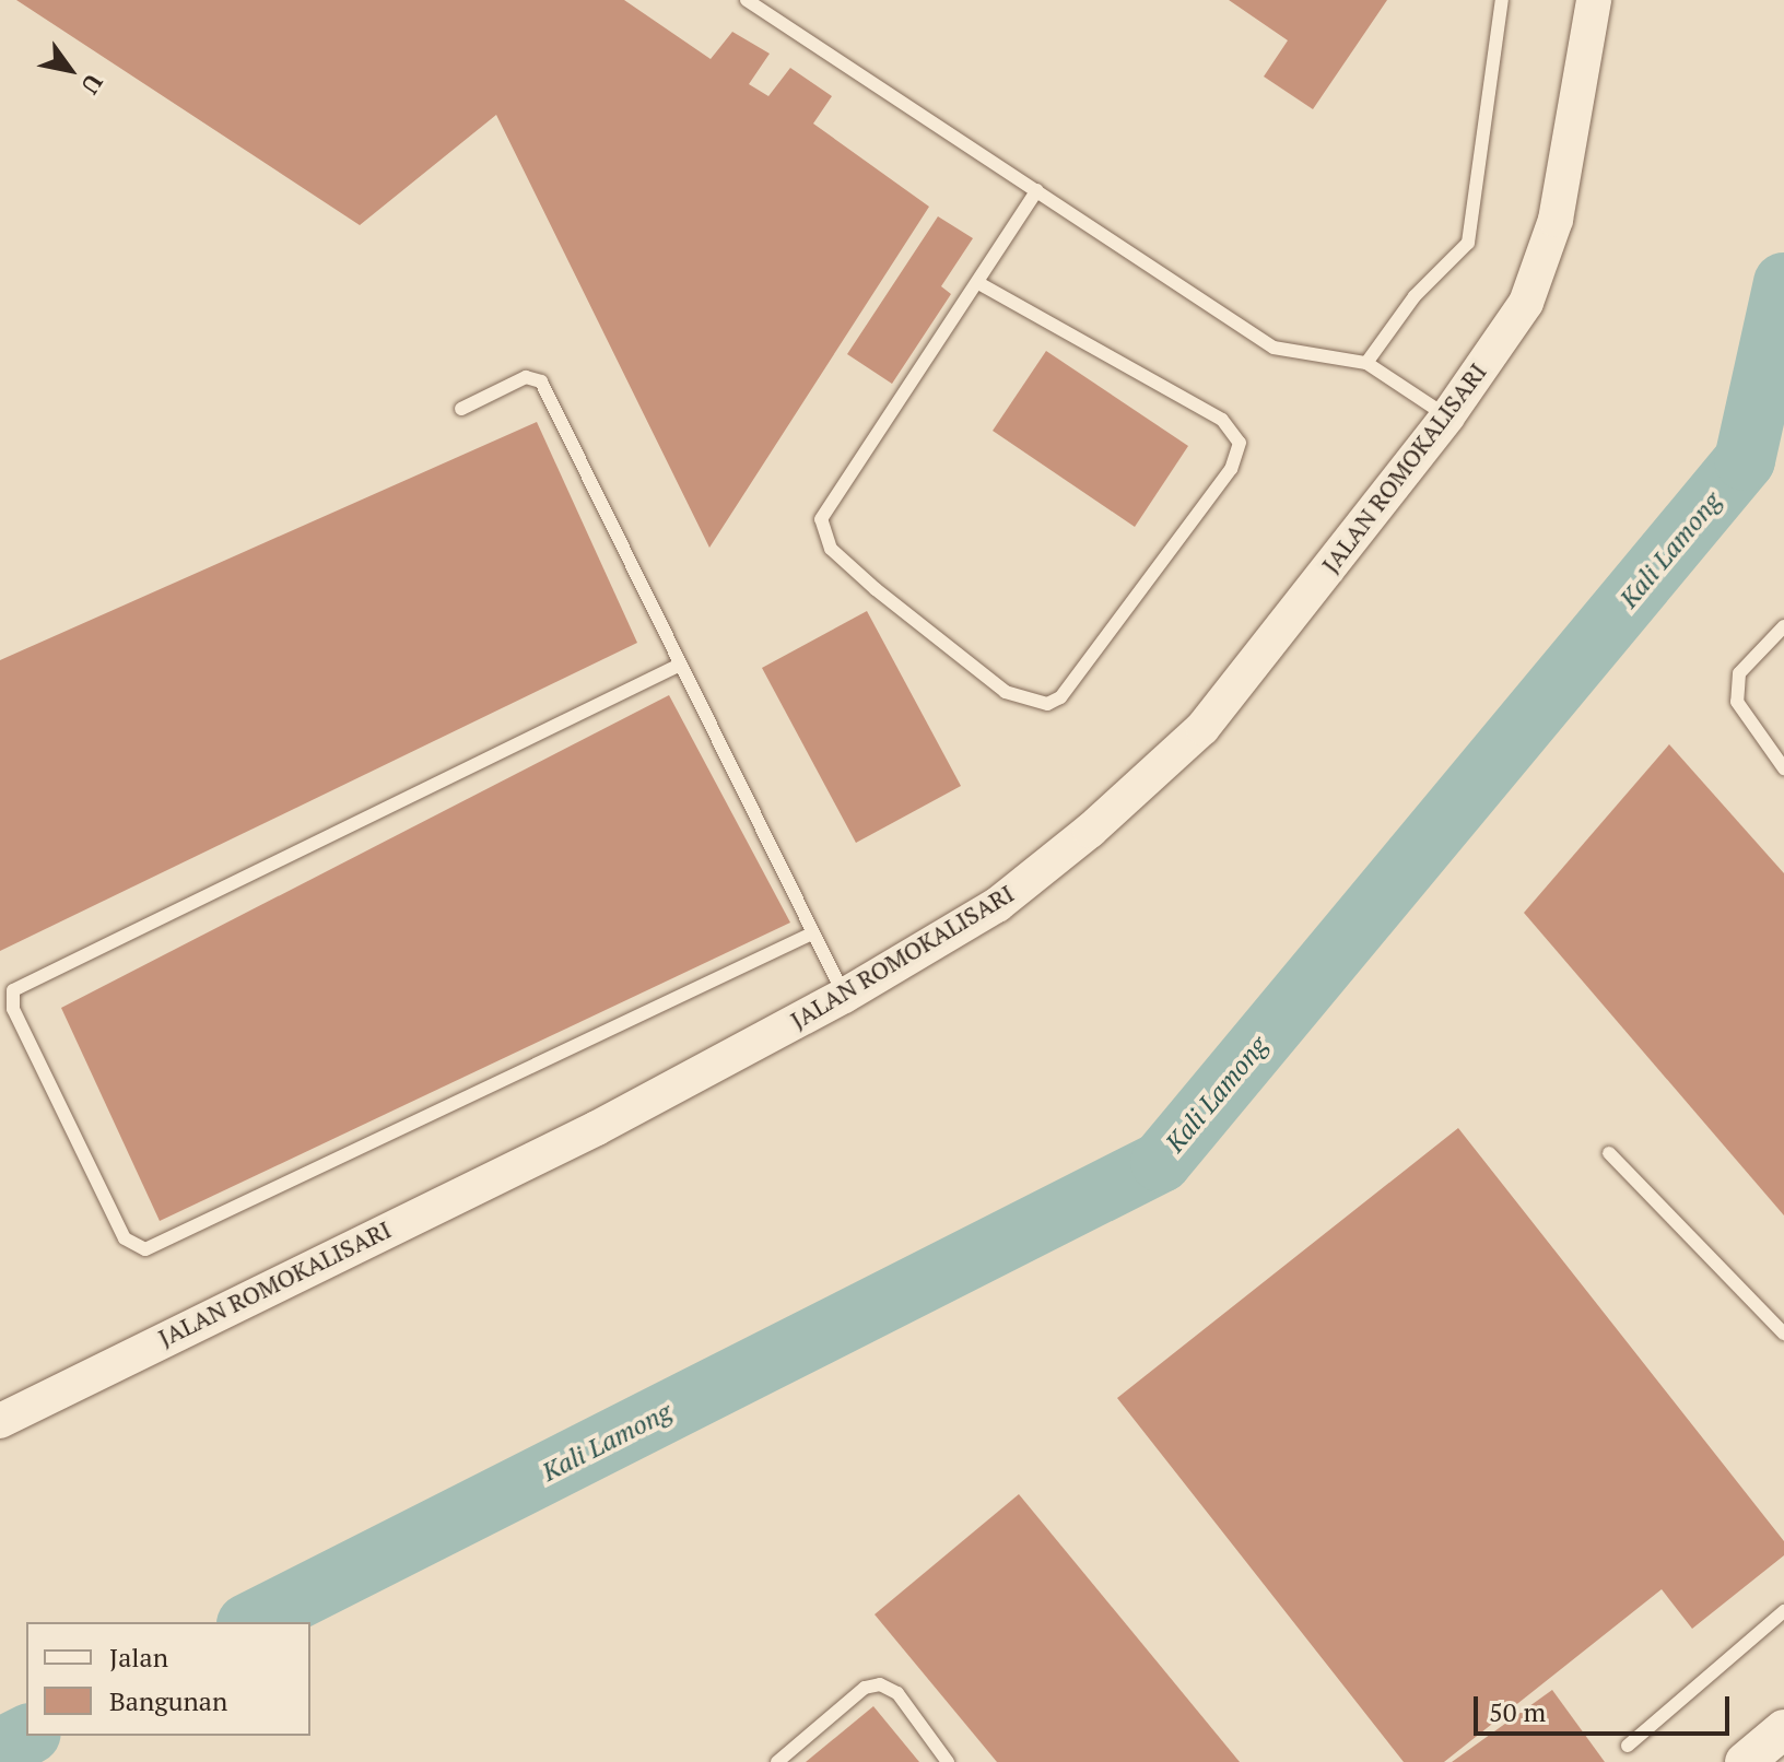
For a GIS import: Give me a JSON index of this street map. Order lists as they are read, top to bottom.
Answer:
{
  "streets": {
    "street": ["JALAN ROMOKALISARI"]
  },
  "water": ["Kali Lamong"],
  "legend": ["Jalan", "Bangunan"],
  "scale_bar": "50 m",
  "north": "bottom right"
}
